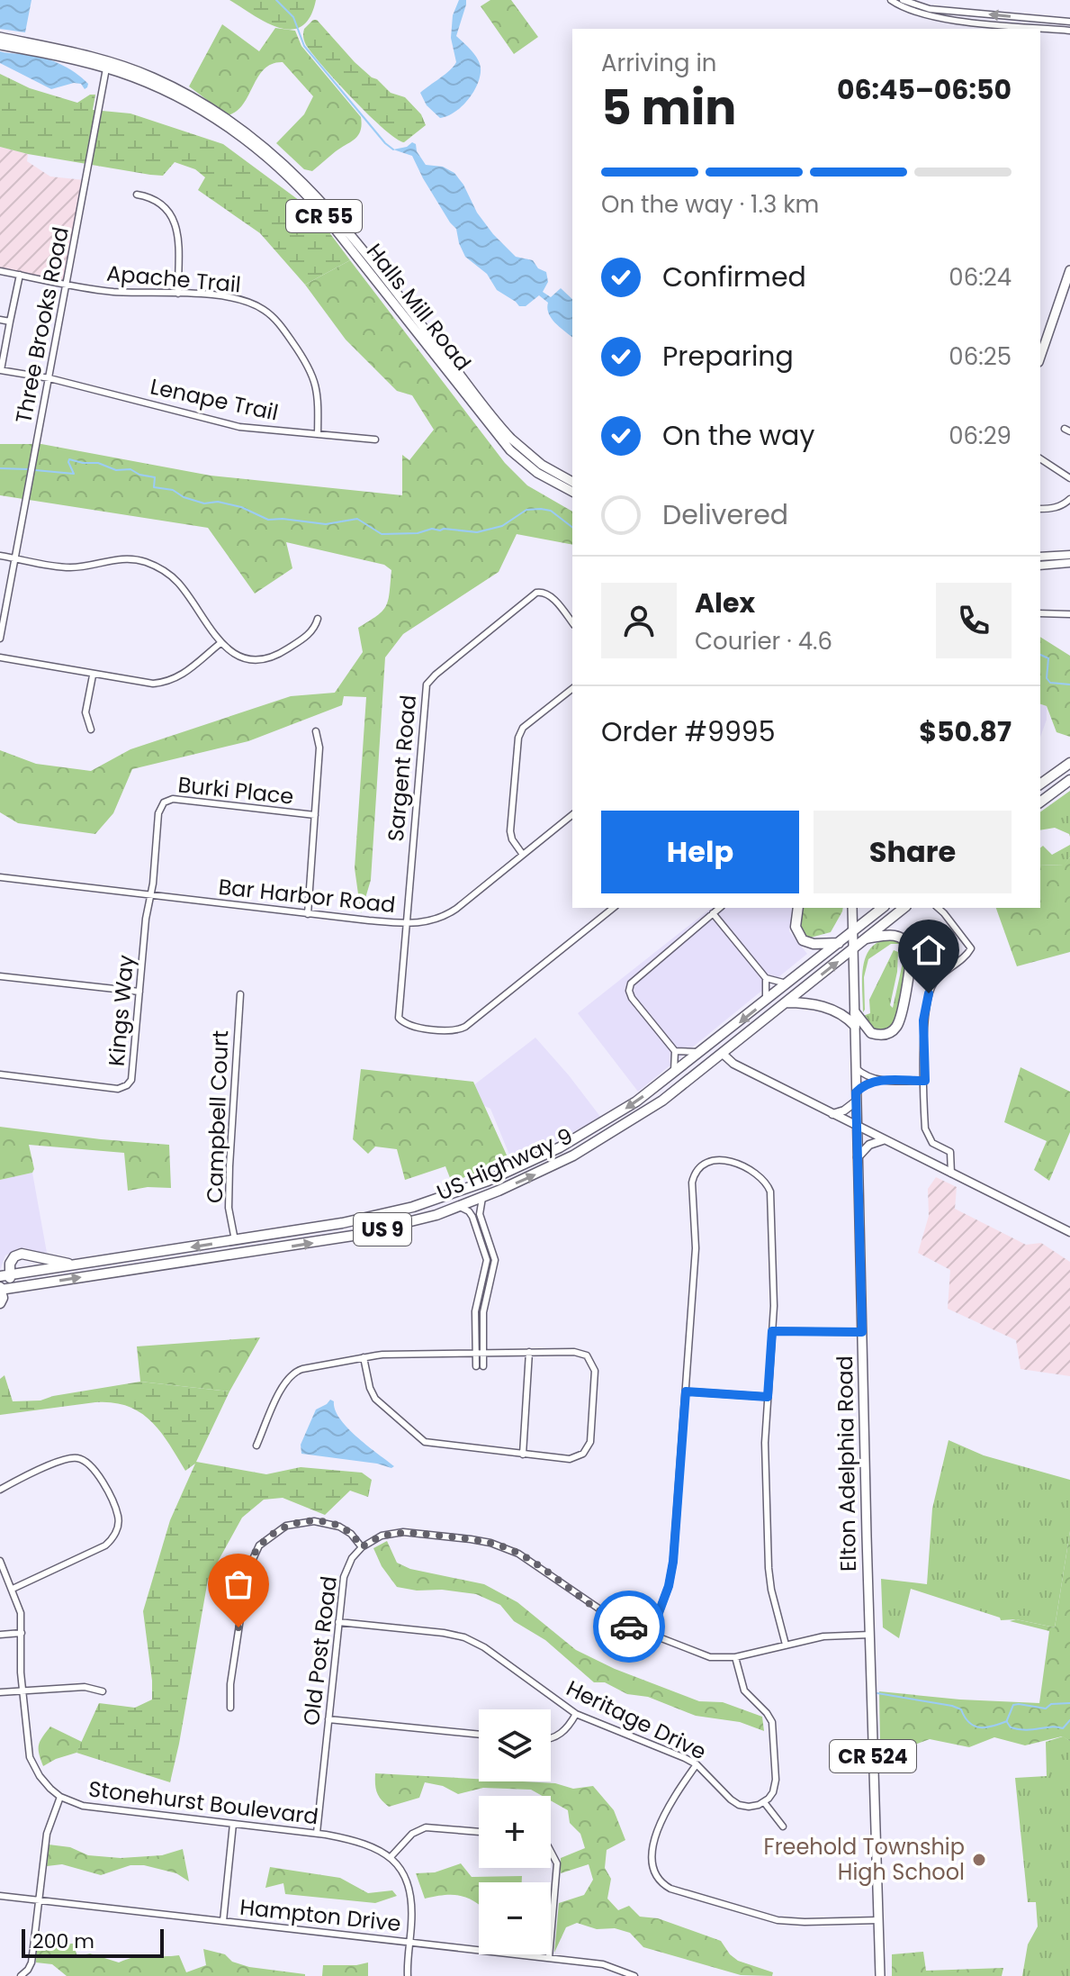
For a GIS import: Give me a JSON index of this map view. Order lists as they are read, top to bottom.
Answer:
{
  "streets": {
    "highway": ["US Highway 9", "US 9"],
    "main road": [
      "CR 55",
      "Halls Mill Road",
      "Elton Adelphia Road",
      "CR 524"
    ],
    "street": [
      "Apache Trail",
      "Three Brooks Road",
      "Lenape Trail",
      "Sargent Road",
      "Burki Place",
      "Bar Harbor Road",
      "Kings Way",
      "Campbell Court",
      "Old Post Road",
      "Heritage Drive",
      "Stonehurst Boulevard",
      "Hampton Drive"
    ]
  },
  "crossings": [
    ["Apache Trail", "Three Brooks Road"],
    ["Apache Trail", "Lenape Trail"],
    ["Halls Mill Road", "Three Brooks Road"],
    ["Three Brooks Road", "Lenape Trail"],
    ["Sargent Road", "Bar Harbor Road"],
    ["Burki Place", "Bar Harbor Road"],
    ["Burki Place", "Kings Way"],
    ["Bar Harbor Road", "Kings Way"],
    ["Campbell Court", "US Highway 9"],
    ["US Highway 9", "Elton Adelphia Road"],
    ["Old Post Road", "Heritage Drive"],
    ["Old Post Road", "Stonehurst Boulevard"]
  ],
  "places": ["Freehold Township High School"],
  "scale_bar": "200 m",
  "page": {
    "heading": ["5 min", "Arriving in", "06:45–06:50"],
    "panel": [
      "Alex",
      "Courier · 4.6",
      "Order #9995",
      "$50.87"
    ],
    "bar": "On the way · 1.3 km",
    "list": [
      ["Confirmed", "06:24"],
      ["Preparing", "06:25"],
      ["On the way", "06:29"],
      "Delivered"
    ],
    "buttons": ["Help", "Share"],
    "map_buttons": ["+", "−"],
    "scale": "200 m"
  }
}
